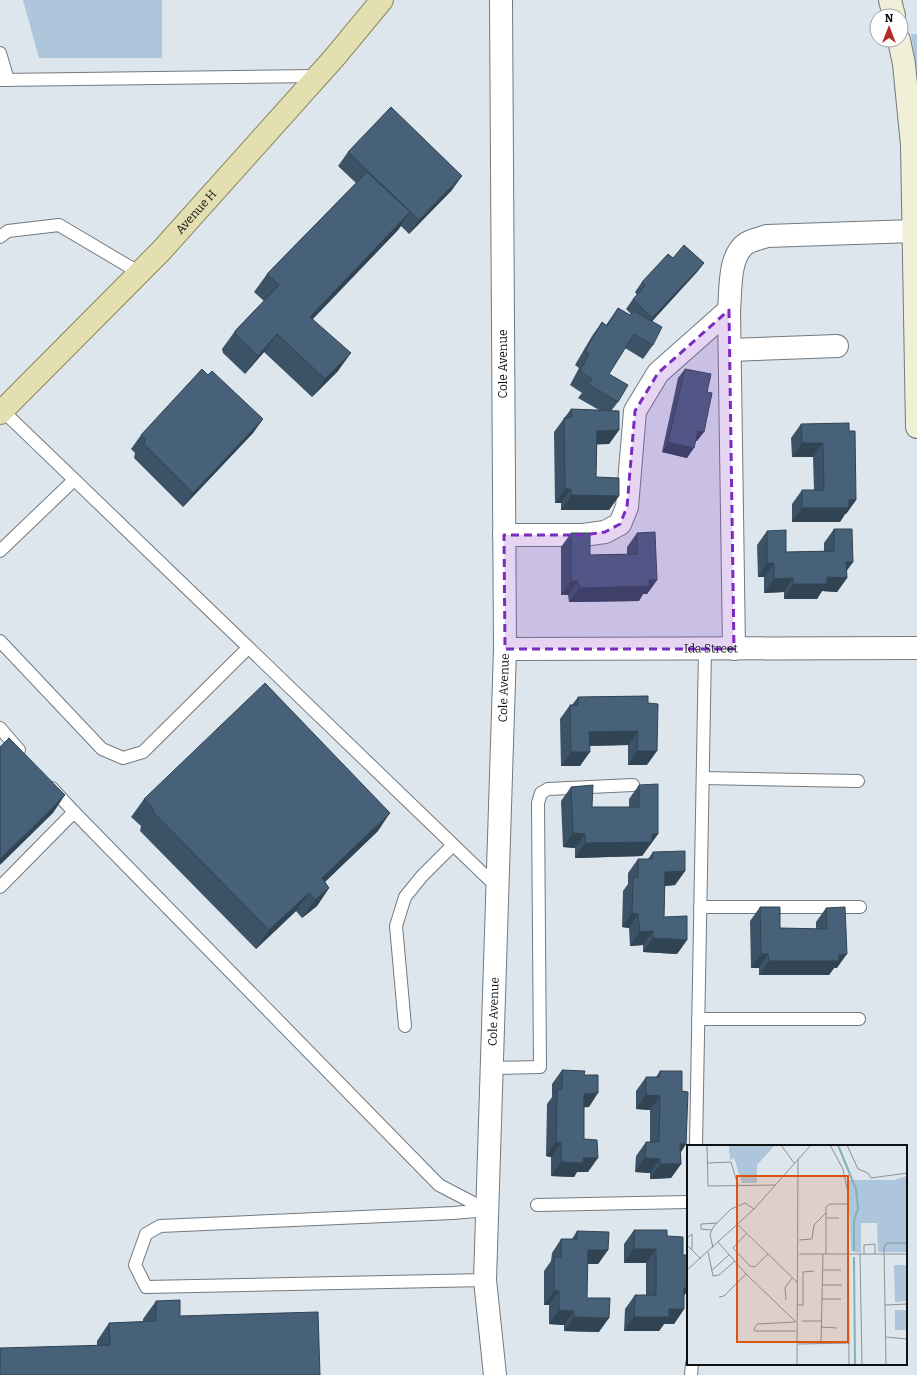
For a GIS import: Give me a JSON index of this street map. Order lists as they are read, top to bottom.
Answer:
{
  "streets": {
    "main road": ["Avenue H"],
    "street": ["Cole Avenue", "Ida Street"]
  },
  "crossings": [
    ["Cole Avenue", "Ida Street"]
  ],
  "north": "top"
}
